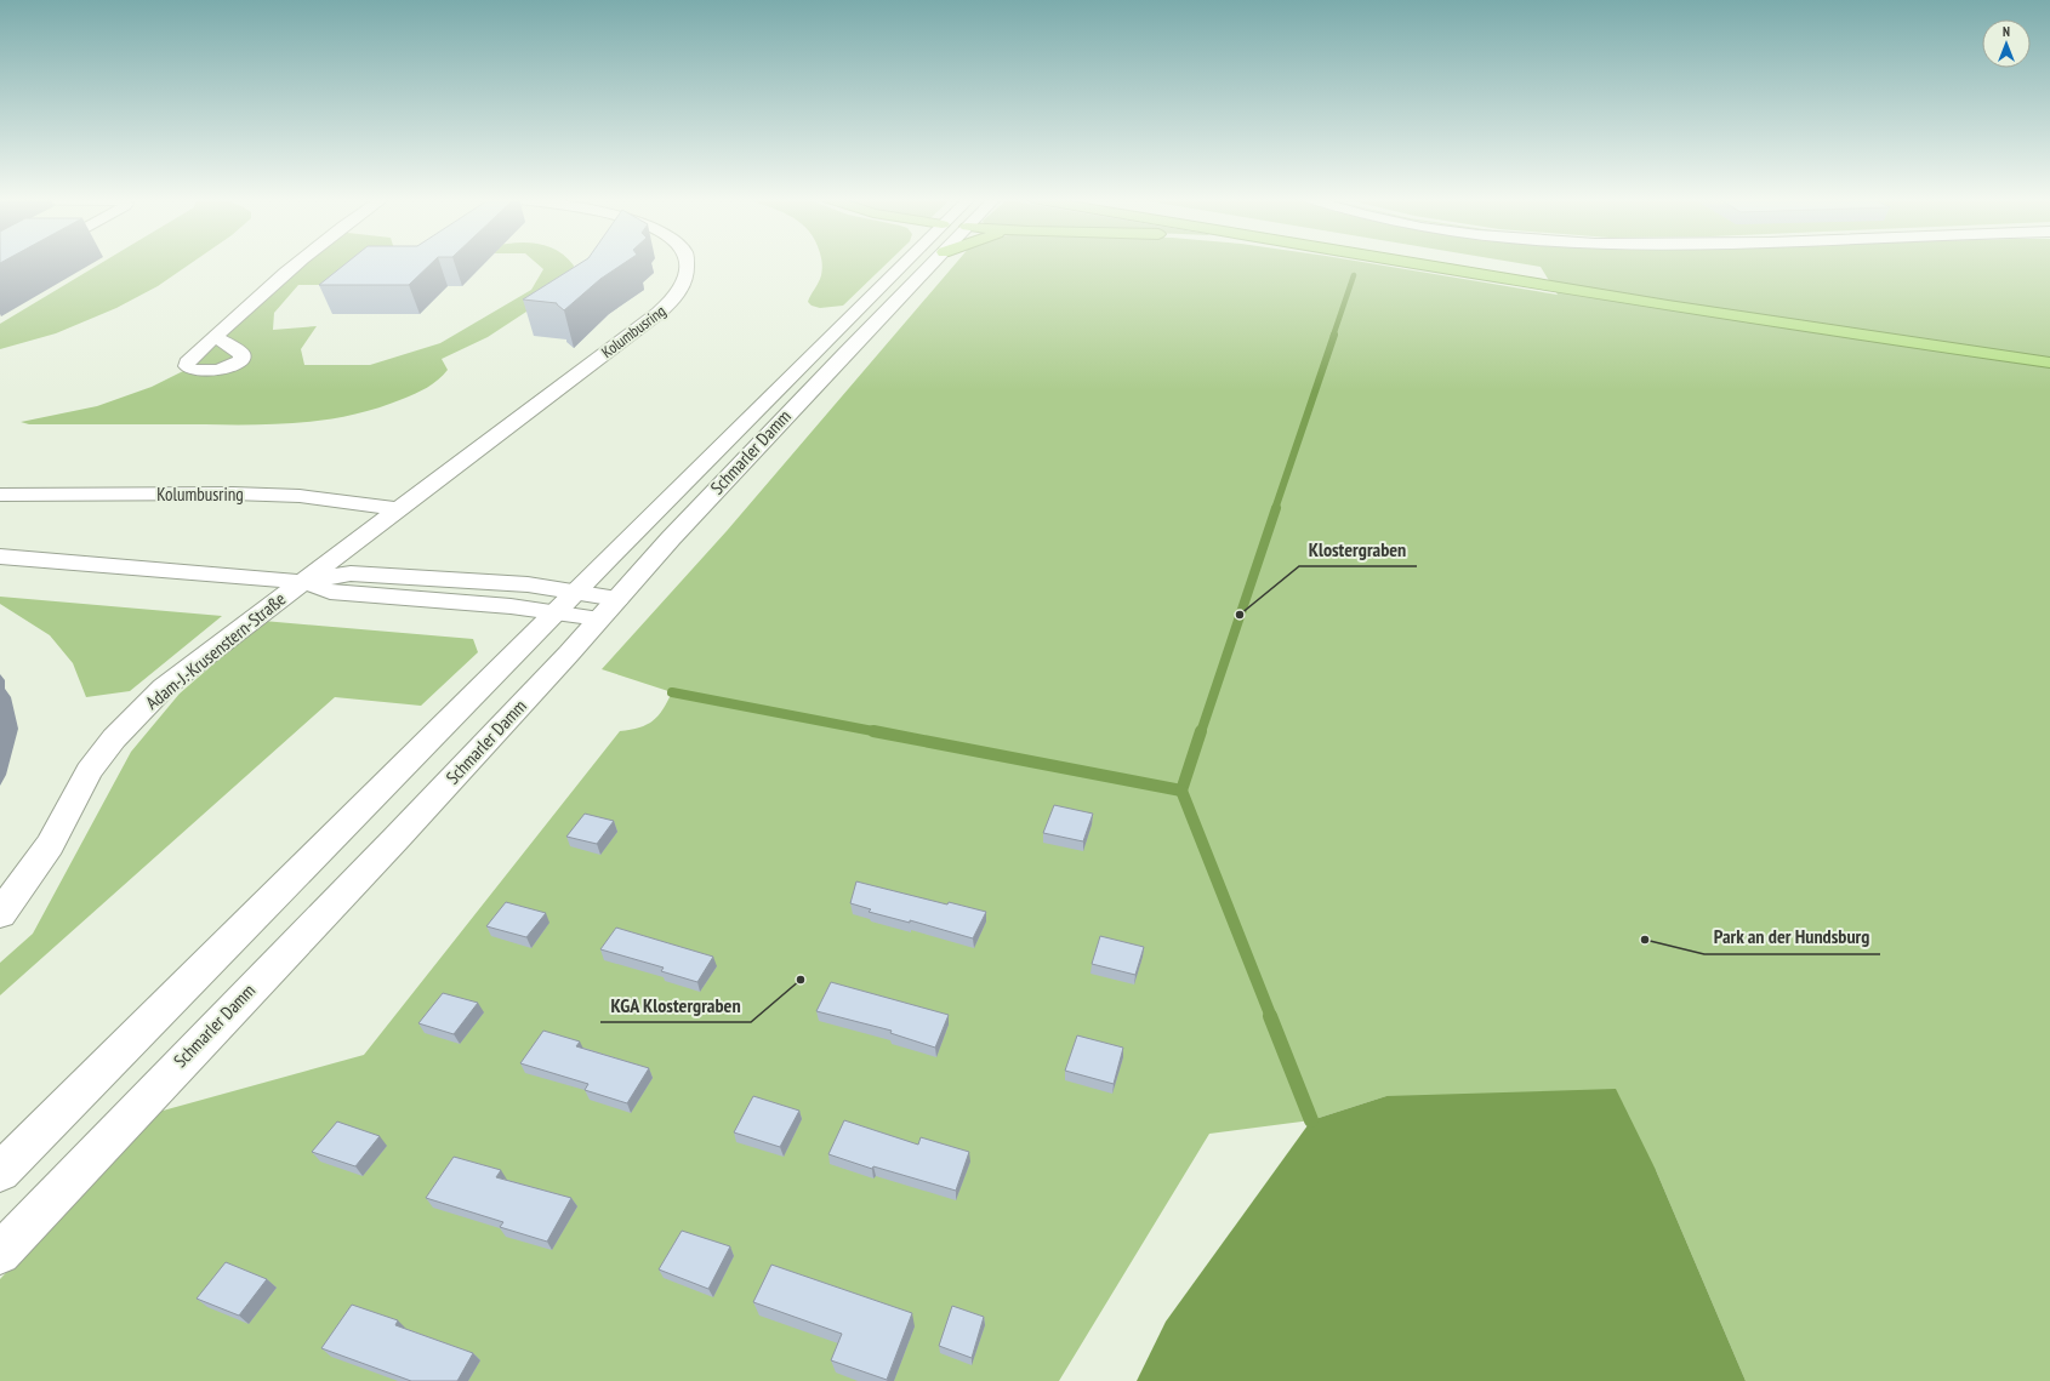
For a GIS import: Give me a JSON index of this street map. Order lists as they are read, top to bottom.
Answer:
{
  "streets": {
    "street": ["Kolumbusring", "Schmarler Damm", "Adam-J.-Krusenstern-Straße"]
  },
  "crossings": [
    ["Kolumbusring", "Adam-J.-Krusenstern-Straße"]
  ],
  "places": ["Klostergraben", "Park an der Hundsburg", "KGA Klostergraben"],
  "north": "top"
}
